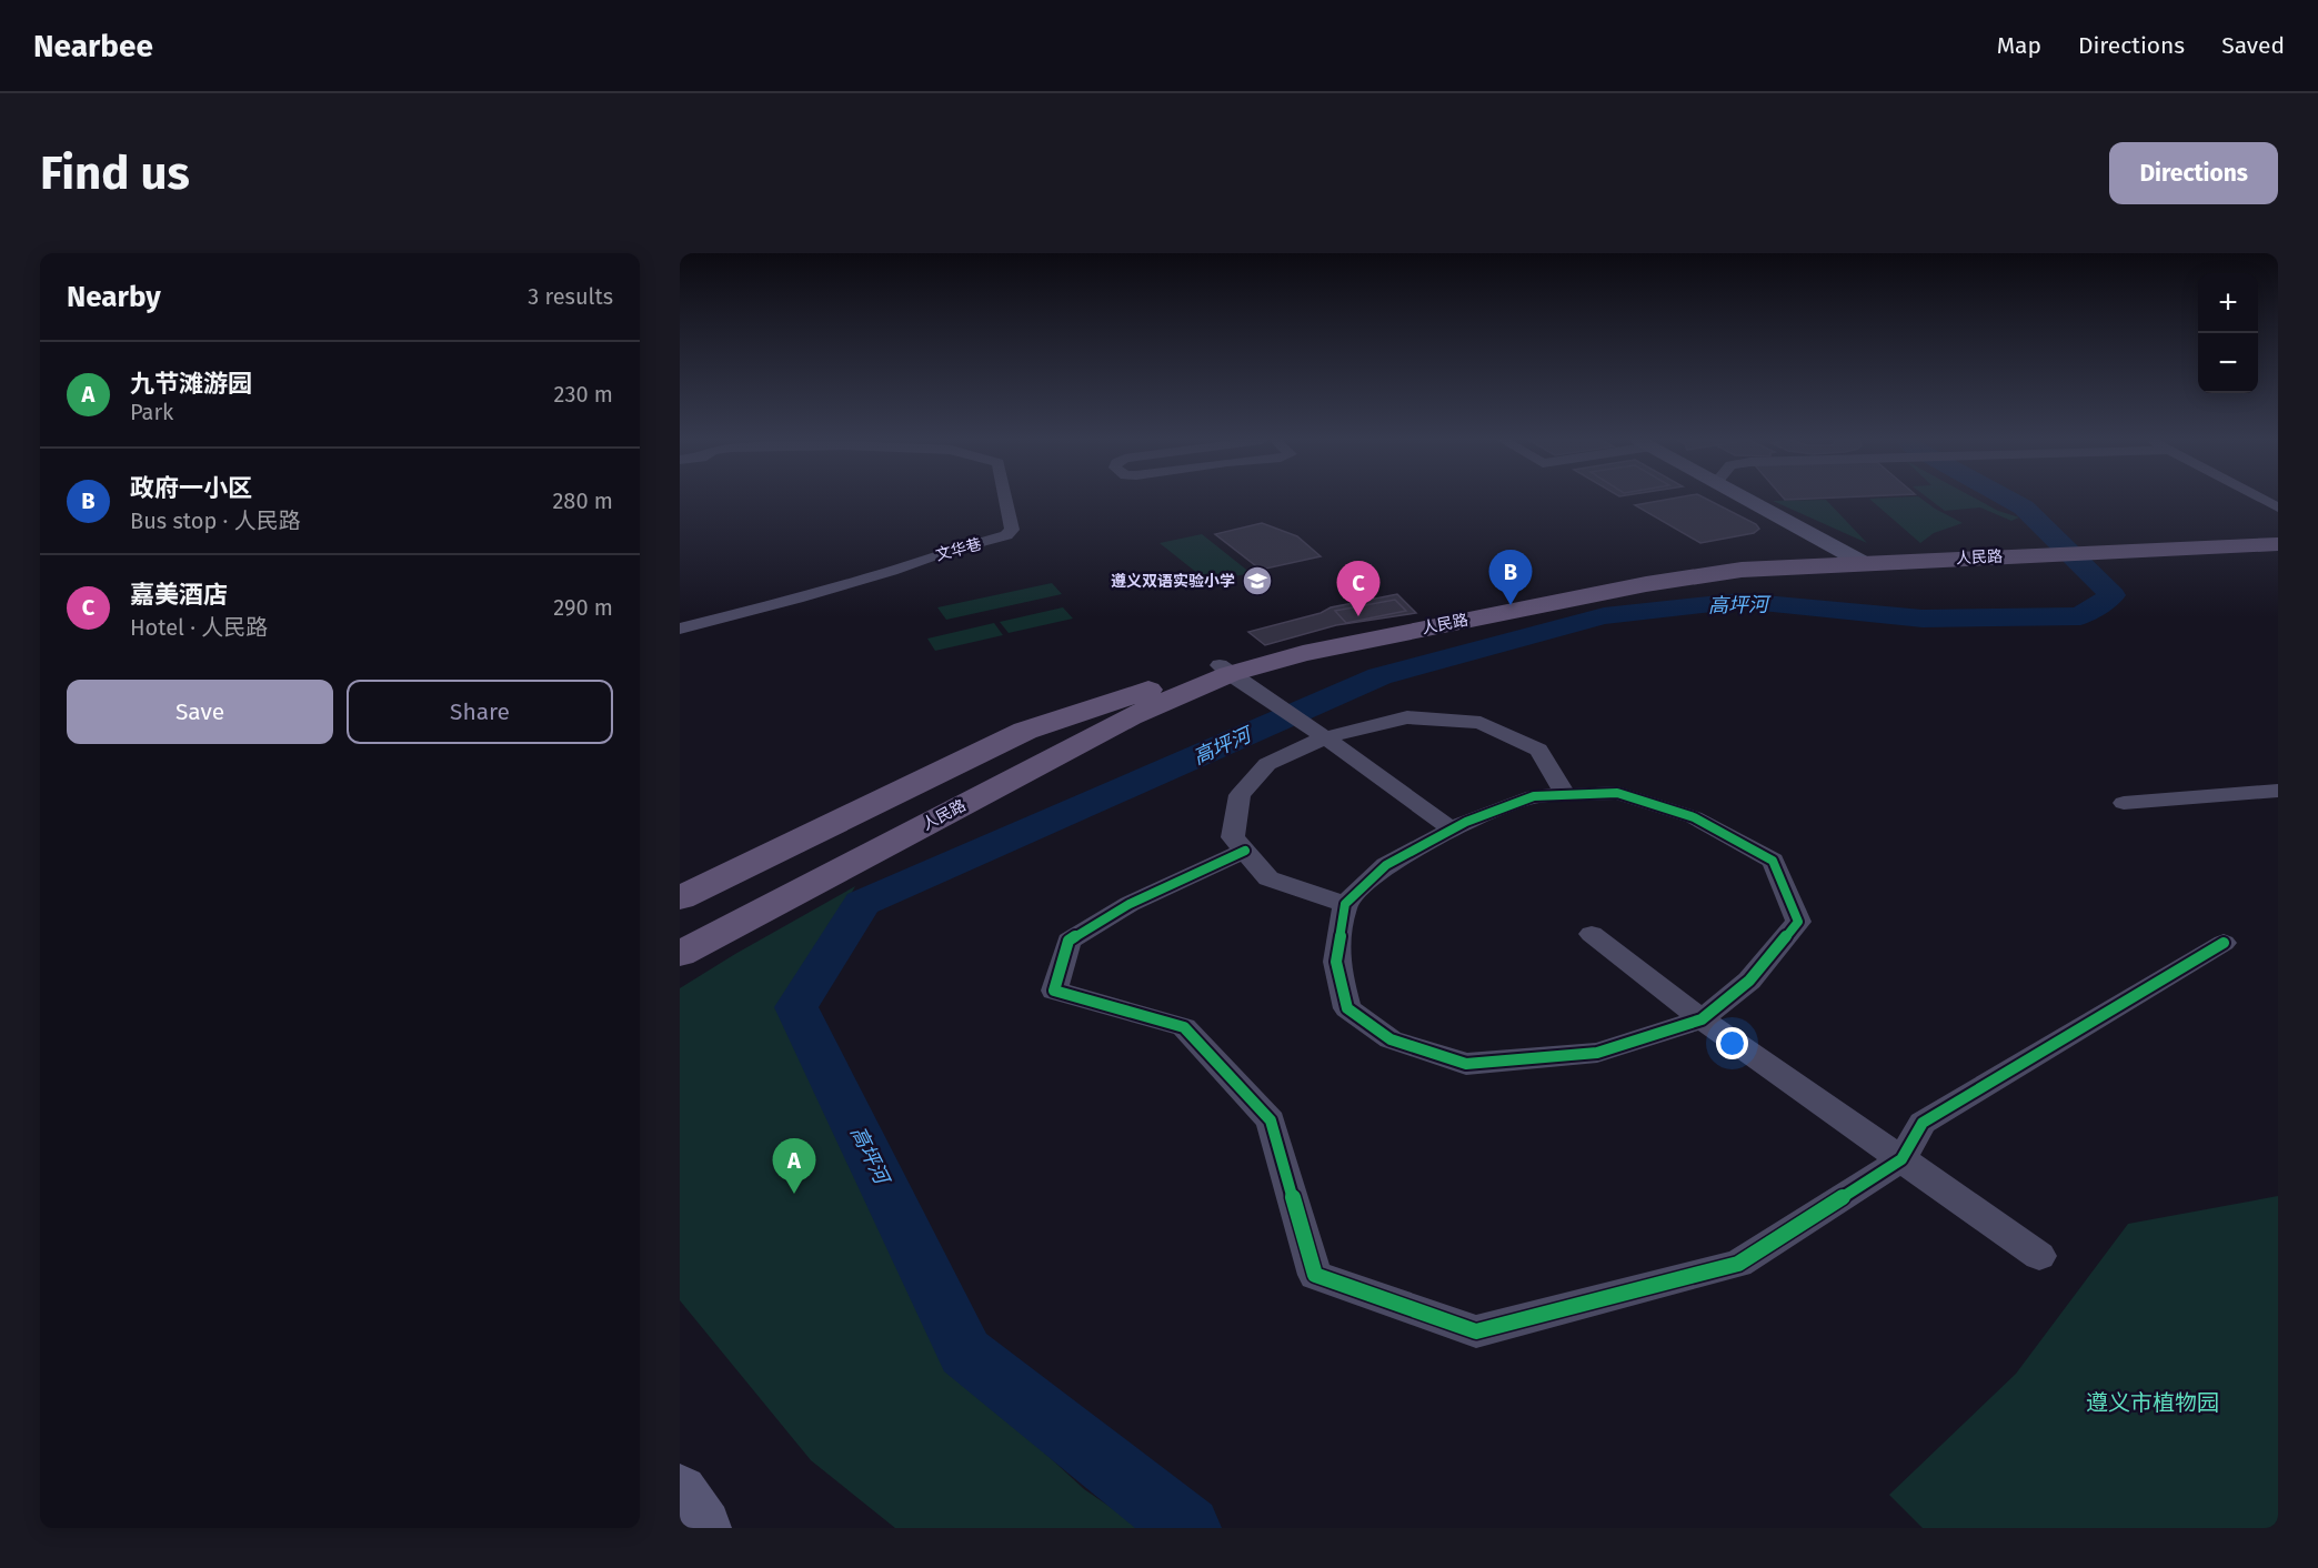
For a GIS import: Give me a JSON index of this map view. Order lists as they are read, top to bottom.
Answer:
{
  "streets": {
    "main road": ["人民路"],
    "street": ["文华巷"]
  },
  "water": ["高坪河"],
  "parks": ["遵义市植物园"],
  "places": {
    "school or university": ["遵义双语实验小学"]
  },
  "page": {
    "header": "Nearbee",
    "nav": ["Map", "Directions", "Saved"],
    "buttons": [
      "Directions",
      ["Save", "Share"]
    ],
    "title": "Find us",
    "heading": ["Nearby", "3 results"],
    "map_buttons": ["+", "−"],
    "list": [
      {
        "mark": "A",
        "name": "九节滩游园",
        "note": "Park",
        "value": "230 m"
      },
      {
        "mark": "B",
        "name": "政府一小区",
        "note": "Bus stop · 人民路",
        "value": "280 m"
      },
      {
        "mark": "C",
        "name": "嘉美酒店",
        "note": "Hotel · 人民路",
        "value": "290 m"
      }
    ],
    "pins": ["B", "C", "A"]
  }
}
